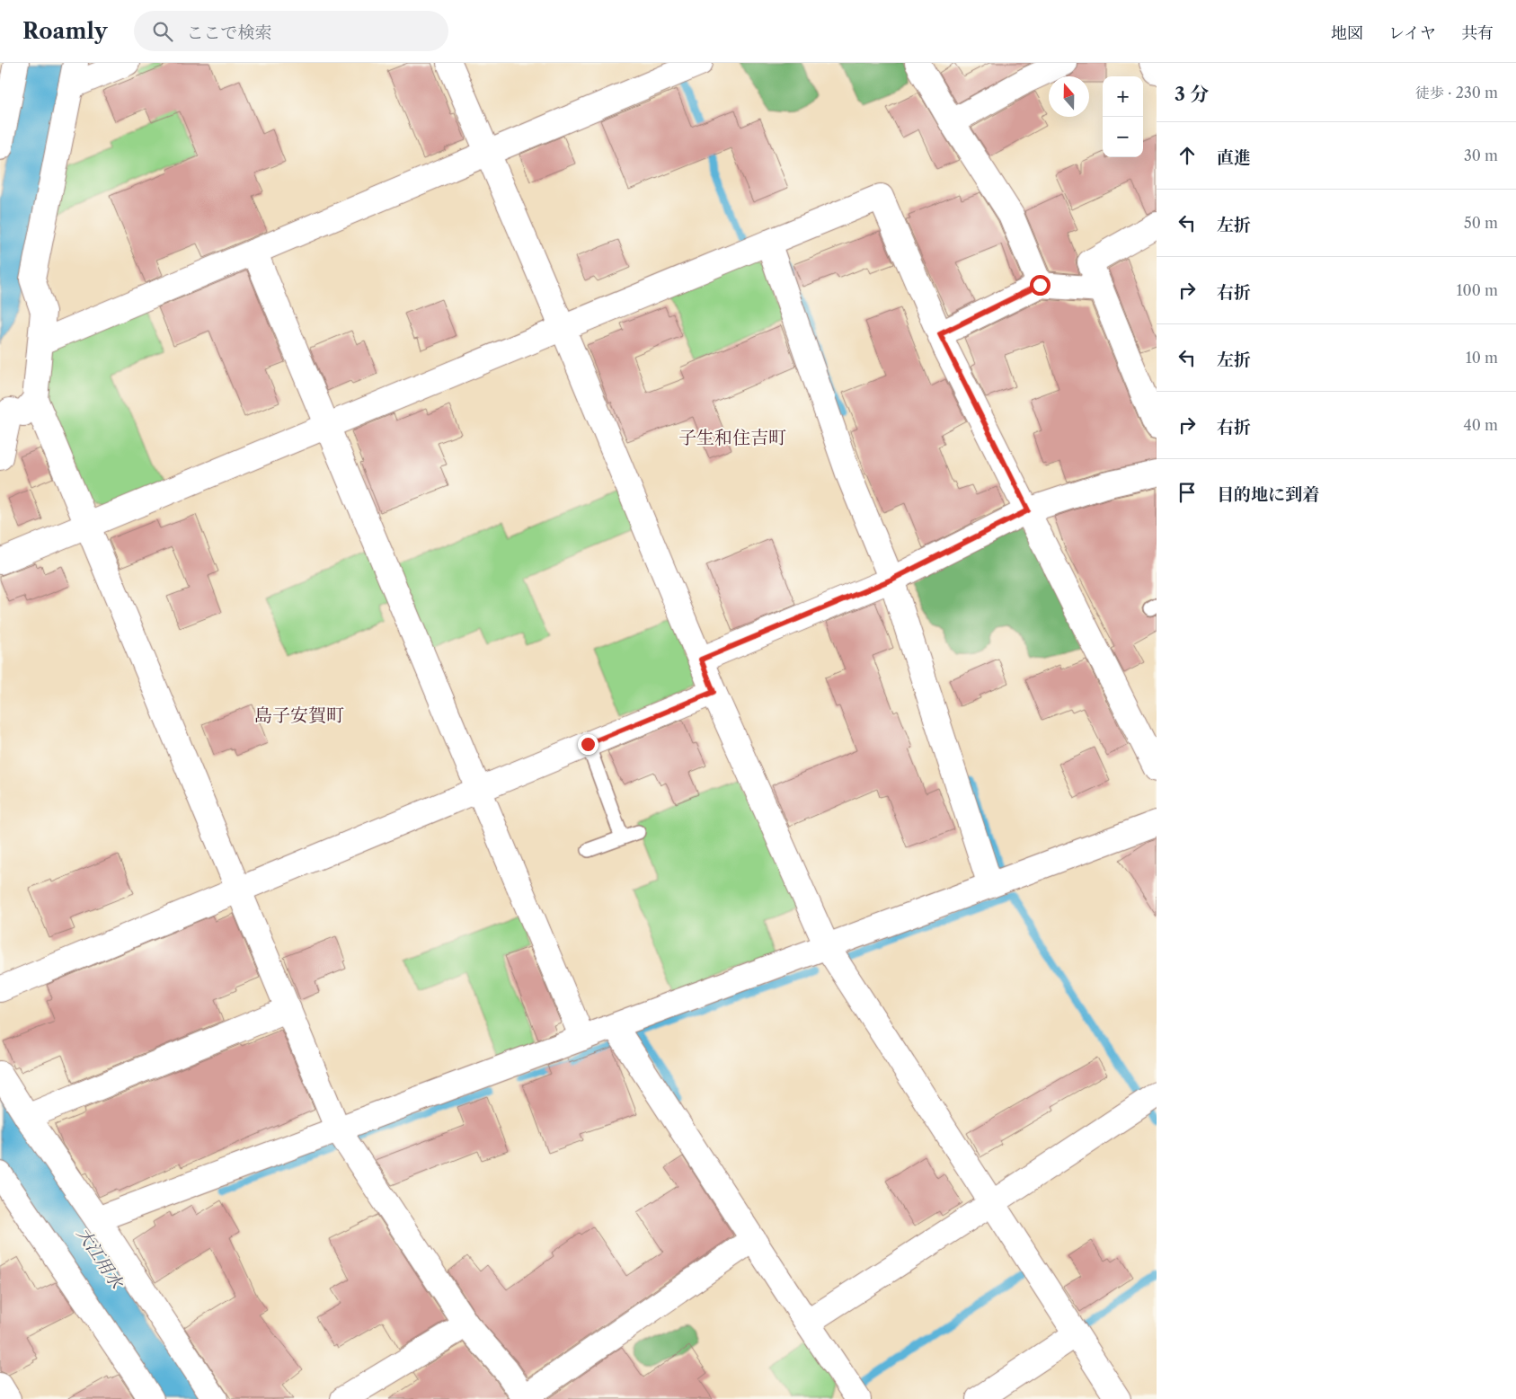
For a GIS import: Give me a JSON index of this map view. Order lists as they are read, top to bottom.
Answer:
{
  "districts": ["子生和住吉町", "島子安賀町"],
  "water": ["大江用水"],
  "north": "top",
  "page": {
    "header": "Roamly",
    "search": "ここで検索",
    "nav": ["地図", "レイヤ", "共有"],
    "heading": ["3 分", "徒歩 · 230 m"],
    "map_buttons": ["+", "−"],
    "list": [
      ["直進", "30 m"],
      ["左折", "50 m"],
      ["右折", "100 m"],
      ["左折", "10 m"],
      ["右折", "40 m"],
      "目的地に到着"
    ]
  }
}
